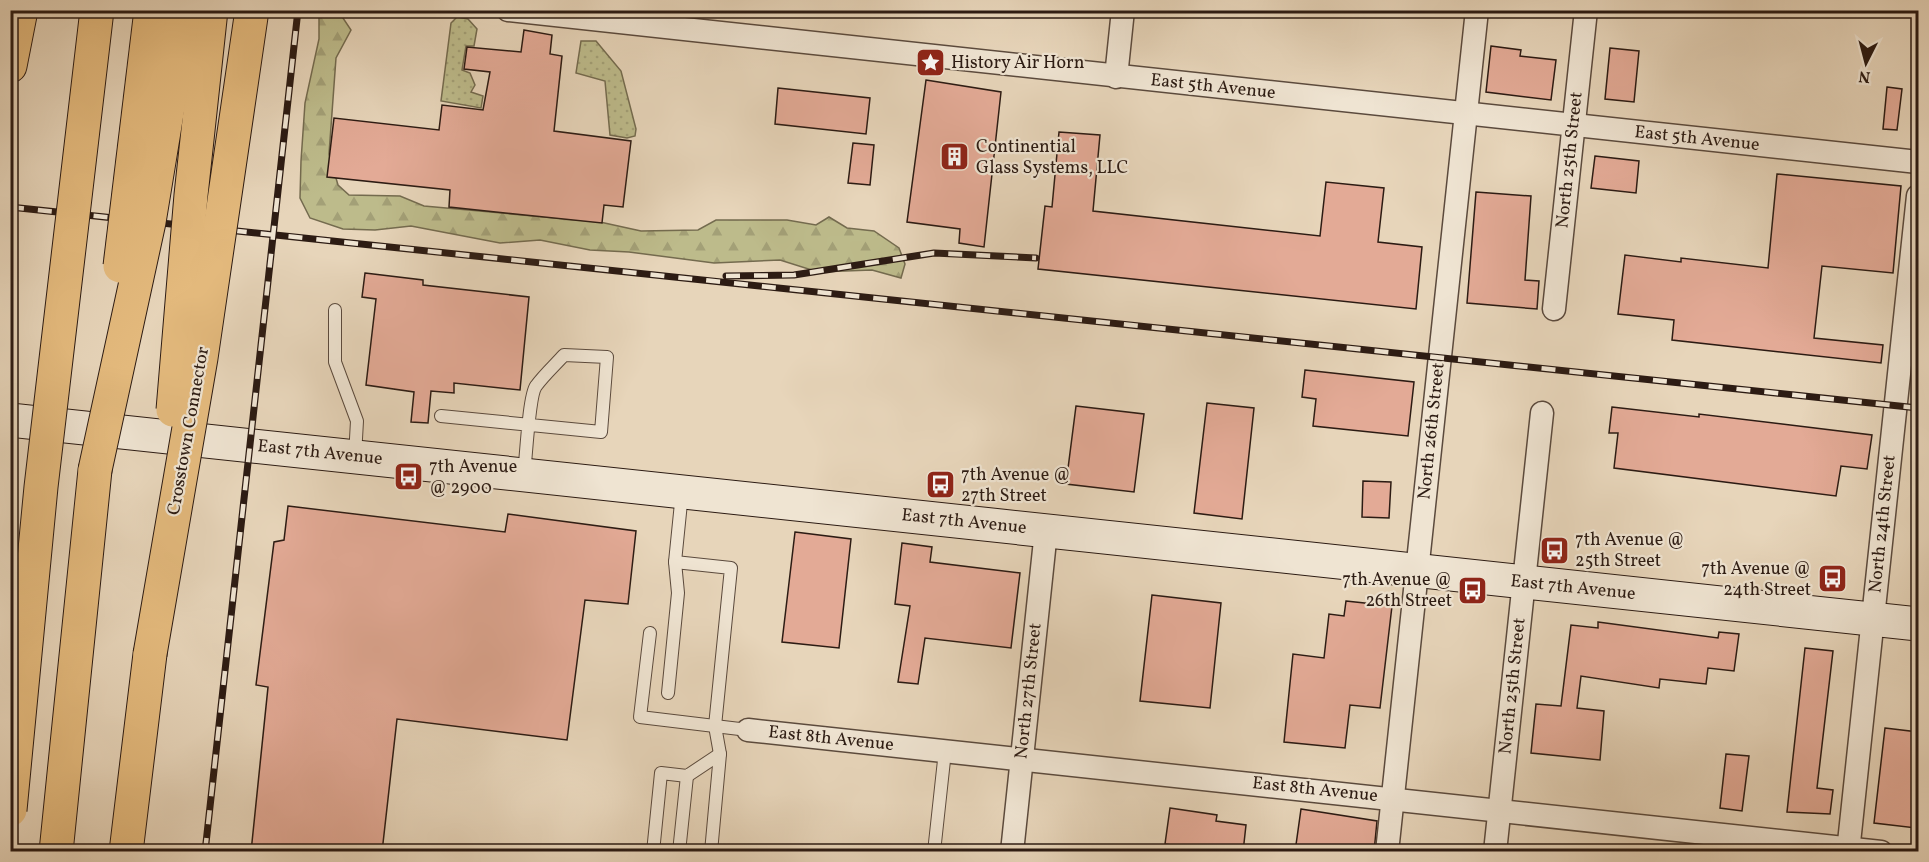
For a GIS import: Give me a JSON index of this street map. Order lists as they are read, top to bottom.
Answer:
{
  "streets": {
    "highway": ["Crosstown Connector"],
    "street": [
      "East 5th Avenue",
      "North 25th Street",
      "North 26th Street",
      "East 7th Avenue",
      "North 24th Street",
      "North 27th Street",
      "East 8th Avenue"
    ]
  },
  "crossings": [
    ["East 5th Avenue", "North 25th Street"],
    ["East 5th Avenue", "North 26th Street"],
    ["North 25th Street", "East 7th Avenue"],
    ["North 25th Street", "East 8th Avenue"],
    ["North 26th Street", "East 7th Avenue"],
    ["North 26th Street", "East 8th Avenue"],
    ["East 7th Avenue", "North 24th Street"],
    ["East 7th Avenue", "North 27th Street"],
    ["North 24th Street", "East 8th Avenue"],
    ["North 27th Street", "East 8th Avenue"]
  ],
  "places": {
    "place": ["History Air Horn"],
    "building": ["Continential Glass Systems, LLC"],
    "bus stop": [
      "7th Avenue @ 2900",
      "7th Avenue @ 27th Street",
      "7th Avenue @ 25th Street",
      "7th Avenue @ 24th Street",
      "7th Avenue @ 26th Street"
    ]
  },
  "north": "bottom"
}
